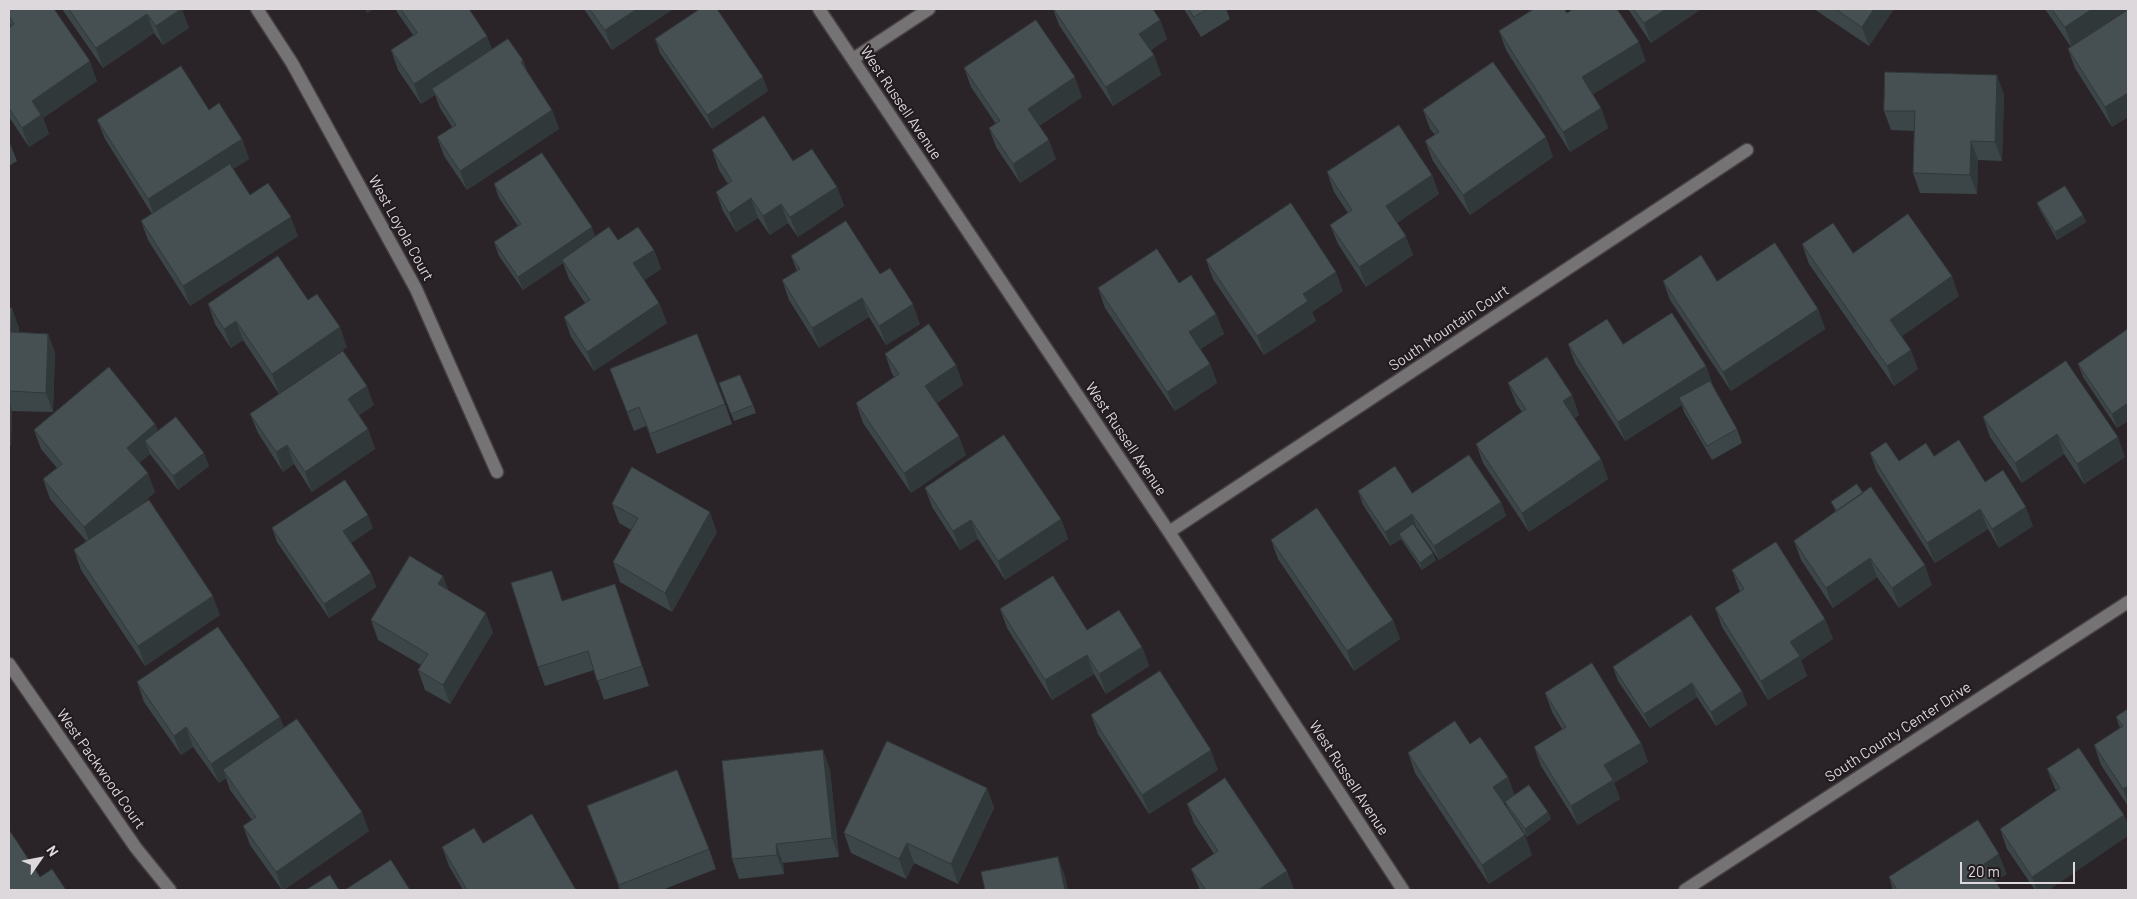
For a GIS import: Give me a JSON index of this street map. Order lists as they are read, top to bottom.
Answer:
{
  "streets": {
    "street": [
      "West Russell Avenue",
      "West Loyola Court",
      "South Mountain Court",
      "South County Center Drive",
      "West Packwood Court"
    ]
  },
  "crossings": [
    ["West Russell Avenue", "South Mountain Court"]
  ],
  "scale_bar": "20 m",
  "north": "top right"
}
